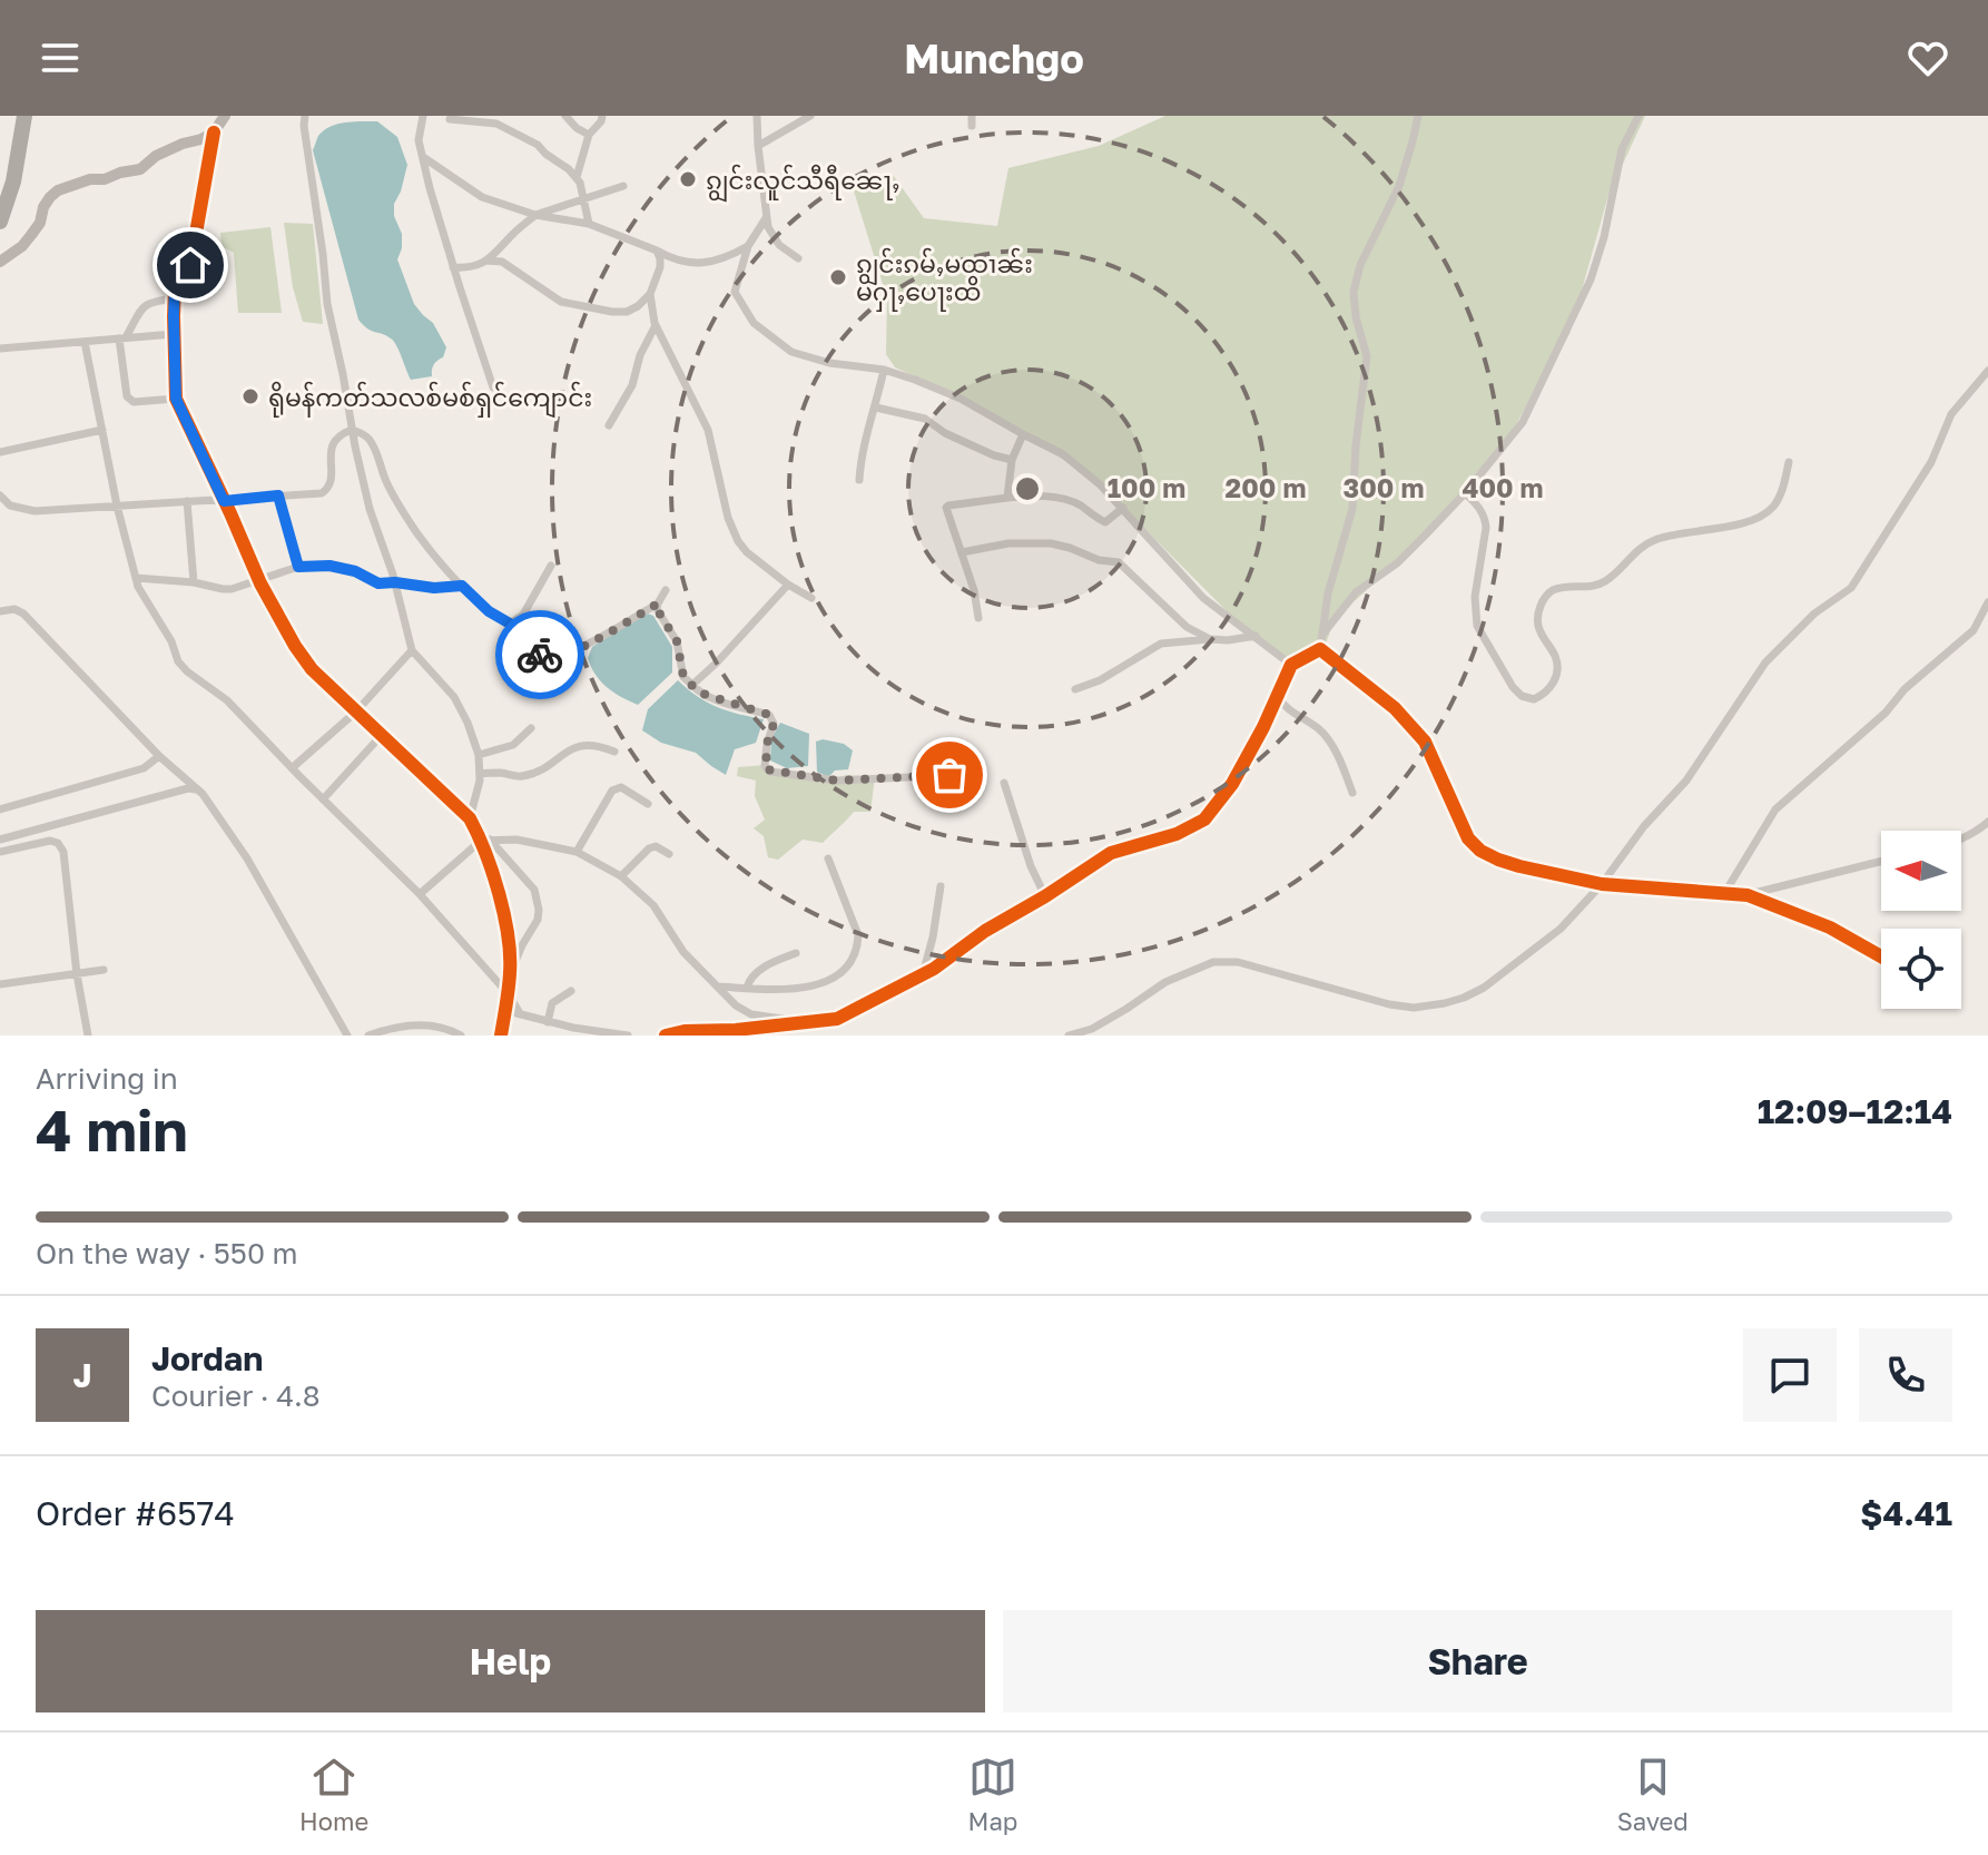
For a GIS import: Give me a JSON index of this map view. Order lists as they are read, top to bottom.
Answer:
{
  "places": ["ၵျွင်းလူင်သီရီၼေႃႇ", "ၵျွင်းၵမ်ႇမထၢၼ်း မႁႃႇပေႃးထိ", "ရိုမန်ကတ်သလစ်မစ်ရှင်ကျောင်း"],
  "north": "left",
  "page": {
    "header": "Munchgo",
    "heading": ["4 min", "Arriving in", "12:09–12:14"],
    "panel": [
      "Jordan",
      "Courier · 4.8",
      "Order #6574",
      "$4.41"
    ],
    "bar": "On the way · 550 m",
    "round": "J",
    "buttons": ["Help", "Share"],
    "tabs": ["Home", "Map", "Saved"]
  },
  "rings": [
    "100 m",
    "200 m",
    "300 m",
    "400 m"
  ]
}
